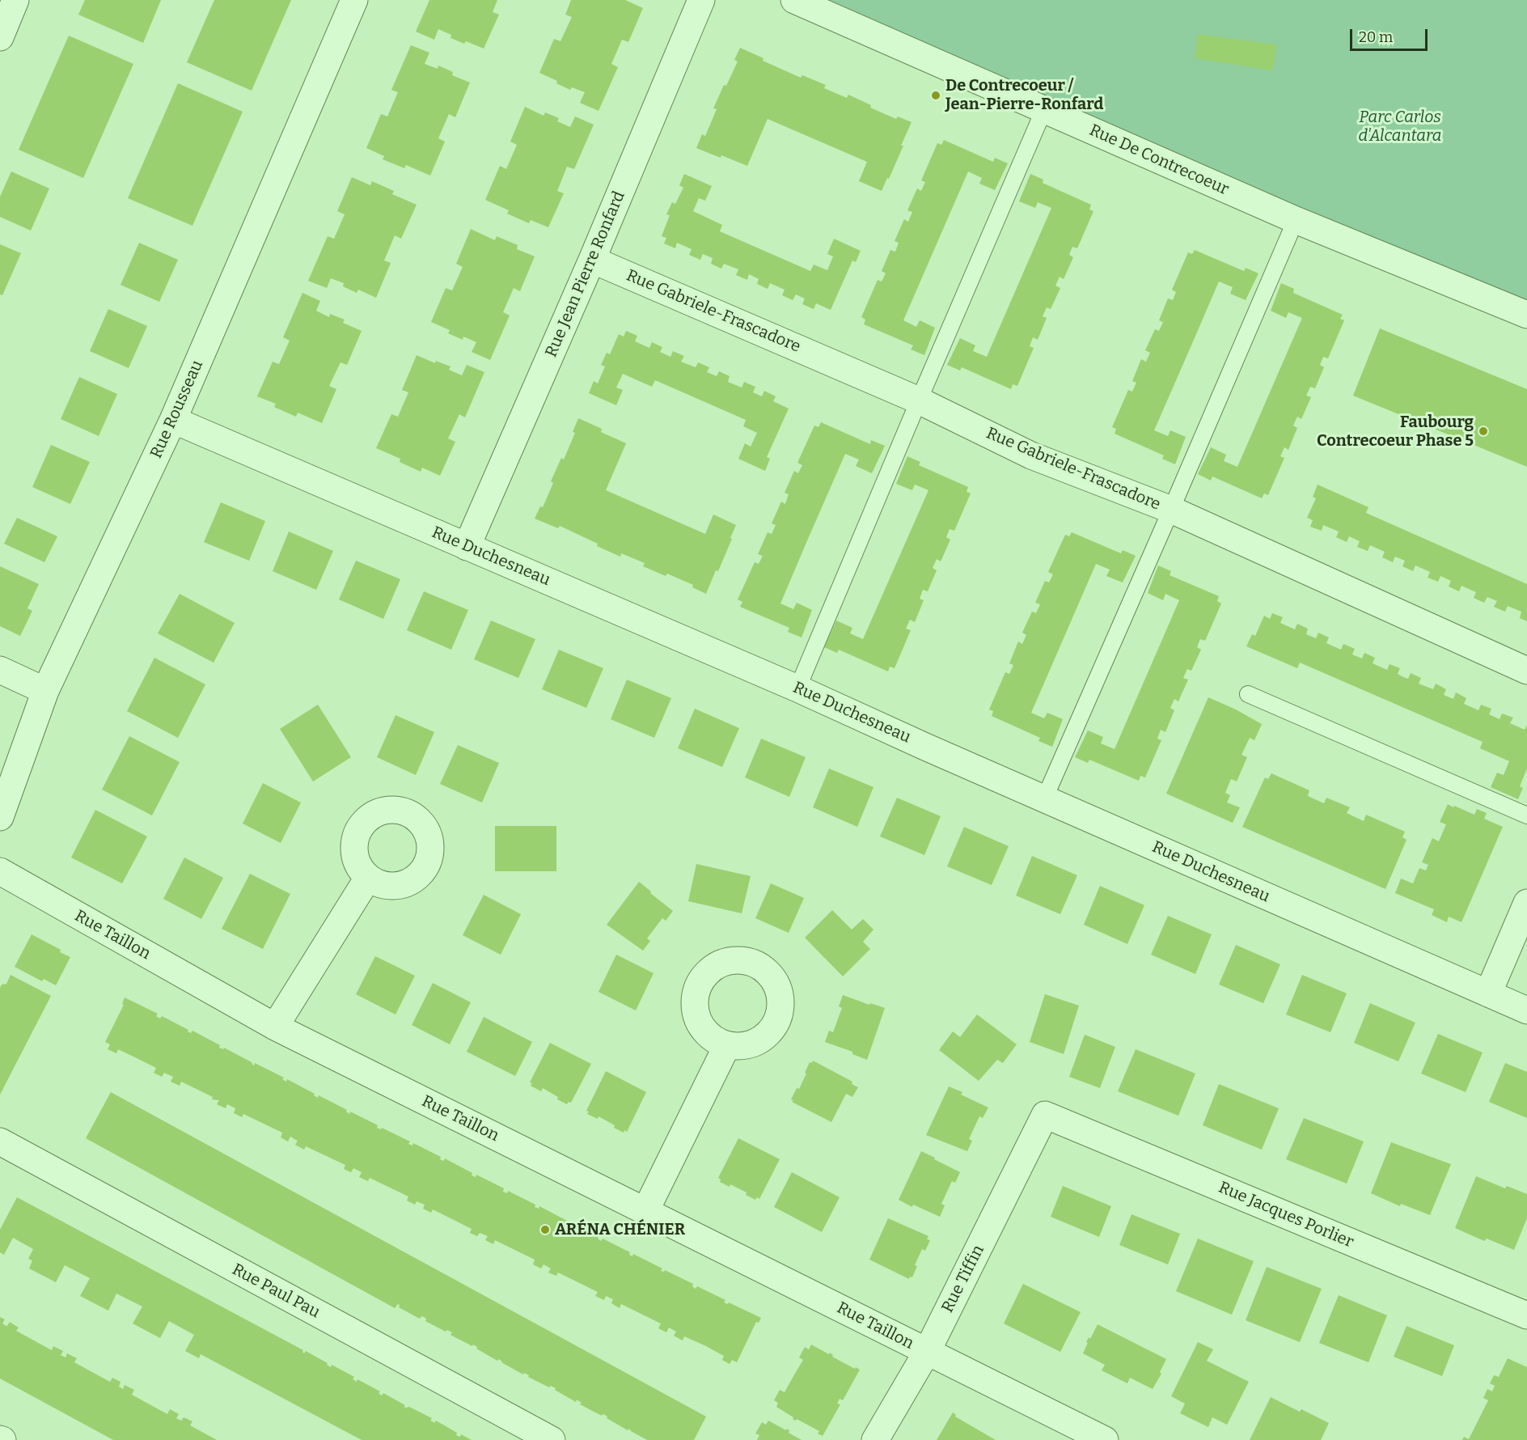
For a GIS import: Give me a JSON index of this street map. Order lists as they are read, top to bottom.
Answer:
{
  "streets": {
    "street": [
      "Rue De Contrecoeur",
      "Rue Jean Pierre Ronfard",
      "Rue Gabriele-Frascadore",
      "Rue Rousseau",
      "Rue Duchesneau",
      "Rue Taillon",
      "Rue Jacques Porlier",
      "Rue Tiffin",
      "Rue Paul Pau"
    ]
  },
  "crossings": [
    ["Rue Jean Pierre Ronfard", "Rue Gabriele-Frascadore"],
    ["Rue Jean Pierre Ronfard", "Rue Duchesneau"],
    ["Rue Rousseau", "Rue Duchesneau"],
    ["Rue Taillon", "Rue Tiffin"],
    ["Rue Jacques Porlier", "Rue Tiffin"]
  ],
  "parks": ["Parc Carlos d'Alcantara"],
  "places": ["De Contrecoeur / Jean-Pierre-Ronfard", "Faubourg Contrecoeur Phase 5", "ARÉNA CHÉNIER"],
  "scale_bar": "20 m"
}
